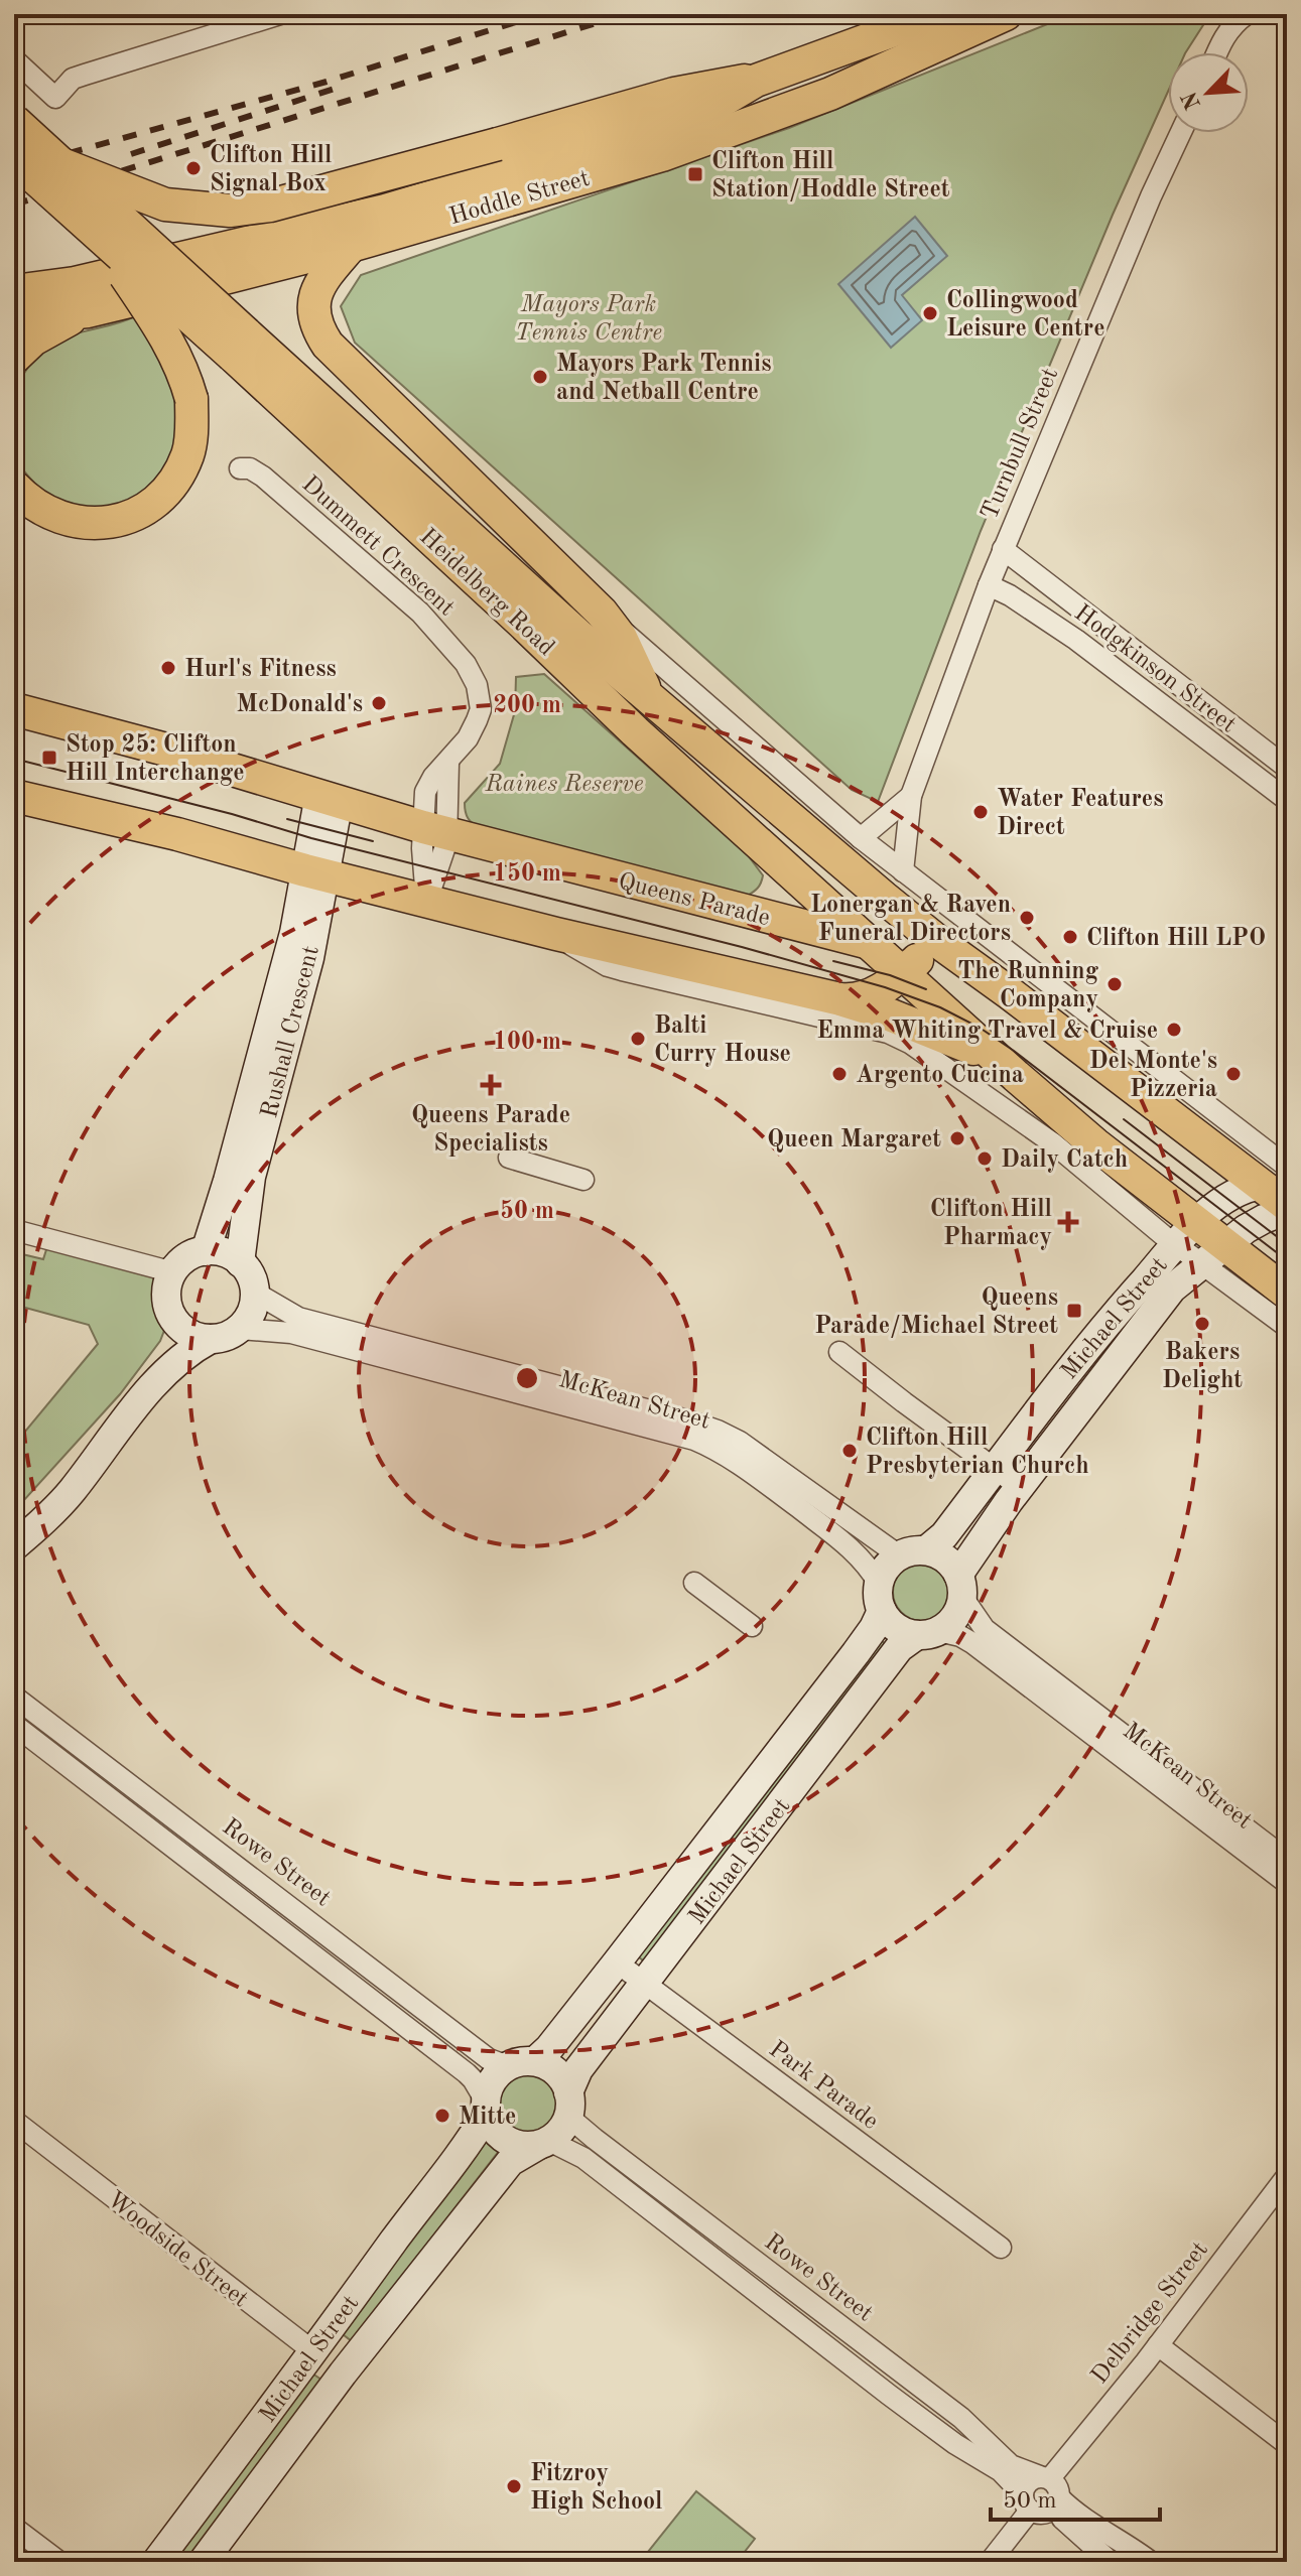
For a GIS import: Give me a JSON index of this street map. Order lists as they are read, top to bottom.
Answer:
{
  "streets": {
    "main road": ["Hoddle Street", "Heidelberg Road", "Queens Parade"],
    "street": [
      "Turnbull Street",
      "Dummett Crescent",
      "Hodgkinson Street",
      "Rushall Crescent",
      "Michael Street",
      "McKean Street",
      "Rowe Street",
      "Park Parade",
      "Woodside Street",
      "Delbridge Street"
    ]
  },
  "crossings": [
    ["Turnbull Street", "Hodgkinson Street"],
    ["Dummett Crescent", "Queens Parade"],
    ["Heidelberg Road", "Queens Parade"],
    ["Queens Parade", "Rushall Crescent"],
    ["Rushall Crescent", "McKean Street"],
    ["Michael Street", "McKean Street"],
    ["Michael Street", "Rowe Street"],
    ["Michael Street", "Park Parade"],
    ["Michael Street", "Woodside Street"],
    ["Rowe Street", "Delbridge Street"]
  ],
  "parks": ["Mayors Park Tennis Centre", "Raines Reserve"],
  "places": {
    "other": [
      "Clifton Hill Signal Box",
      "Collingwood Leisure Centre",
      "Mayors Park Tennis and Netball Centre",
      "Hurl's Fitness",
      "McDonald's",
      "Water Features Direct",
      "Lonergan & Raven Funeral Directors",
      "Clifton Hill LPO",
      "The Running Company",
      "Emma Whiting Travel & Cruise",
      "Balti Curry House",
      "Argento Cucina",
      "Del Monte's Pizzeria",
      "Queen Margaret",
      "Daily Catch",
      "Bakers Delight",
      "Clifton Hill Presbyterian Church",
      "Mitte",
      "Fitzroy High School"
    ],
    "transit": ["Clifton Hill Station/Hoddle Street", "Stop 25: Clifton Hill Interchange", "Queens Parade/Michael Street"],
    "health": ["Queens Parade Specialists", "Clifton Hill Pharmacy"]
  },
  "scale_bar": "50 m",
  "north": "bottom left",
  "rings": [
    "200 m",
    "150 m",
    "100 m",
    "50 m"
  ]
}
